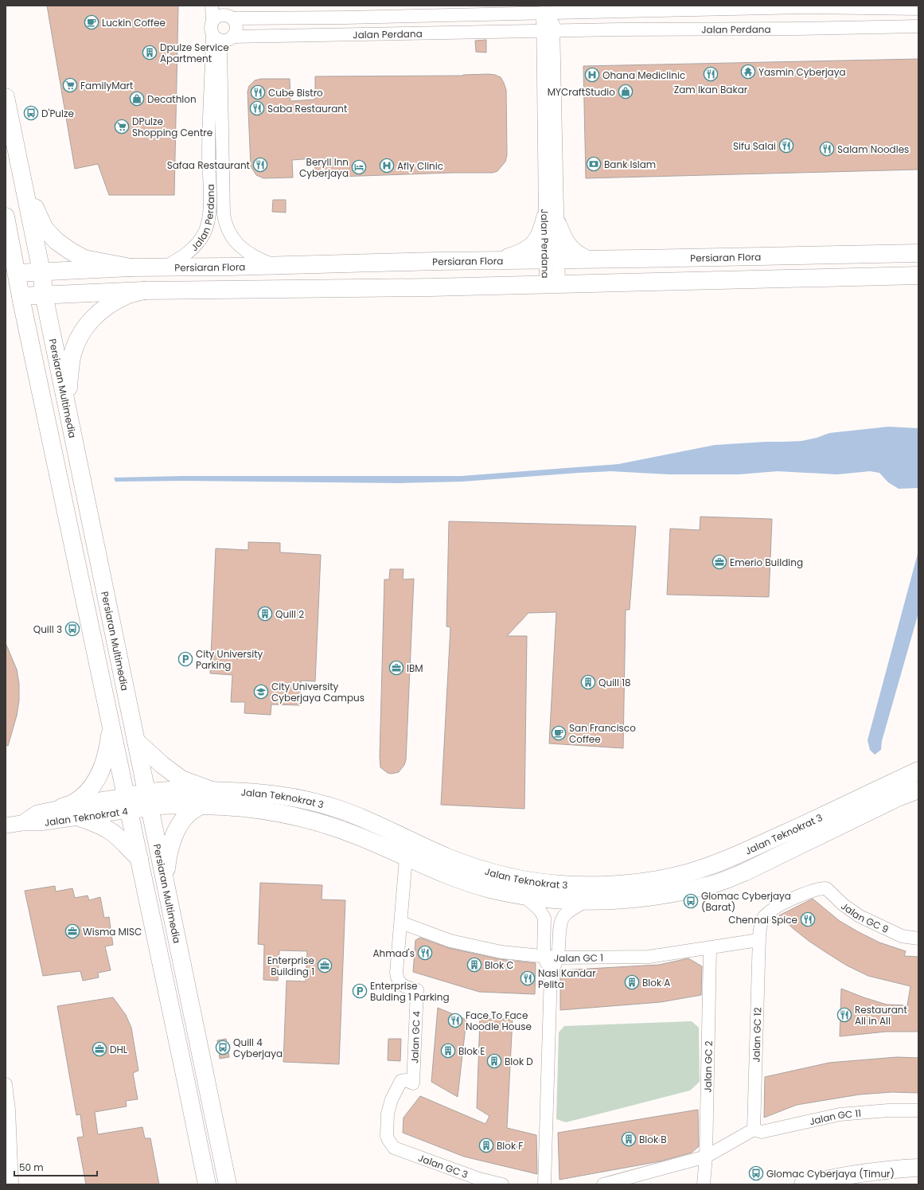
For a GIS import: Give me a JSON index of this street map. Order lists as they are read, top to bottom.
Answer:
{
  "streets": {
    "main road": [
      "Persiaran Flora",
      "Persiaran Multimedia",
      "Jalan Teknokrat 3",
      "Jalan Teknokrat 4"
    ],
    "street": [
      "Jalan Perdana",
      "Jalan GC 9",
      "Jalan GC 1",
      "Jalan GC 12",
      "Jalan GC 4",
      "Jalan GC 2",
      "Jalan GC 11",
      "Jalan GC 3"
    ]
  },
  "crossings": [
    ["Jalan Perdana", "Persiaran Flora"],
    ["Persiaran Flora", "Persiaran Multimedia"],
    ["Persiaran Multimedia", "Jalan Teknokrat 3"],
    ["Persiaran Multimedia", "Jalan Teknokrat 4"],
    ["Jalan Teknokrat 3", "Jalan Teknokrat 4"],
    ["Jalan GC 9", "Jalan GC 12"],
    ["Jalan GC 1", "Jalan GC 12"],
    ["Jalan GC 1", "Jalan GC 4"],
    ["Jalan GC 1", "Jalan GC 2"],
    ["Jalan GC 12", "Jalan GC 11"],
    ["Jalan GC 4", "Jalan GC 3"]
  ],
  "places": {
    "cafe": ["Luckin Coffee", "San Francisco Coffee"],
    "building": [
      "Dpulze Service Apartment",
      "Quill 2",
      "Quill 18",
      "Blok C",
      "Blok A",
      "Blok E",
      "Blok D",
      "Blok B",
      "Blok F"
    ],
    "temple": ["Yasmin Cyberjaya"],
    "restaurant": [
      "Zam Ikan Bakar",
      "Cube Bistro",
      "Saba Restaurant",
      "Sifu Salai",
      "Salam Noodles",
      "Safaa Restaurant",
      "Chennai Spice",
      "Ahmad's",
      "Nasi Kandar Pelita",
      "Restaurant All in All",
      "Face To Face Noodle House"
    ],
    "hospital": ["Ohana Mediclinic", "Afly Clinic"],
    "supermarket": ["FamilyMart", "DPulze Shopping Centre"],
    "shop": ["MYCraftStudio", "Decathlon"],
    "bus stop": [
      "D'Pulze",
      "Quill 3",
      "Glomac Cyberjaya (Barat)",
      "Quill 4 Cyberjaya",
      "Glomac Cyberjaya (Timur)"
    ],
    "bank": ["Bank Islam"],
    "hotel": ["Beryll Inn Cyberjaya"],
    "office": [
      "Emerio Building",
      "IBM",
      "Wisma MISC",
      "Enterprise Building 1",
      "DHL"
    ],
    "parking": ["City University Parking", "Enterprise Bulding 1 Parking"],
    "school or university": ["City University Cyberjaya Campus"]
  },
  "scale_bar": "50 m"
}
